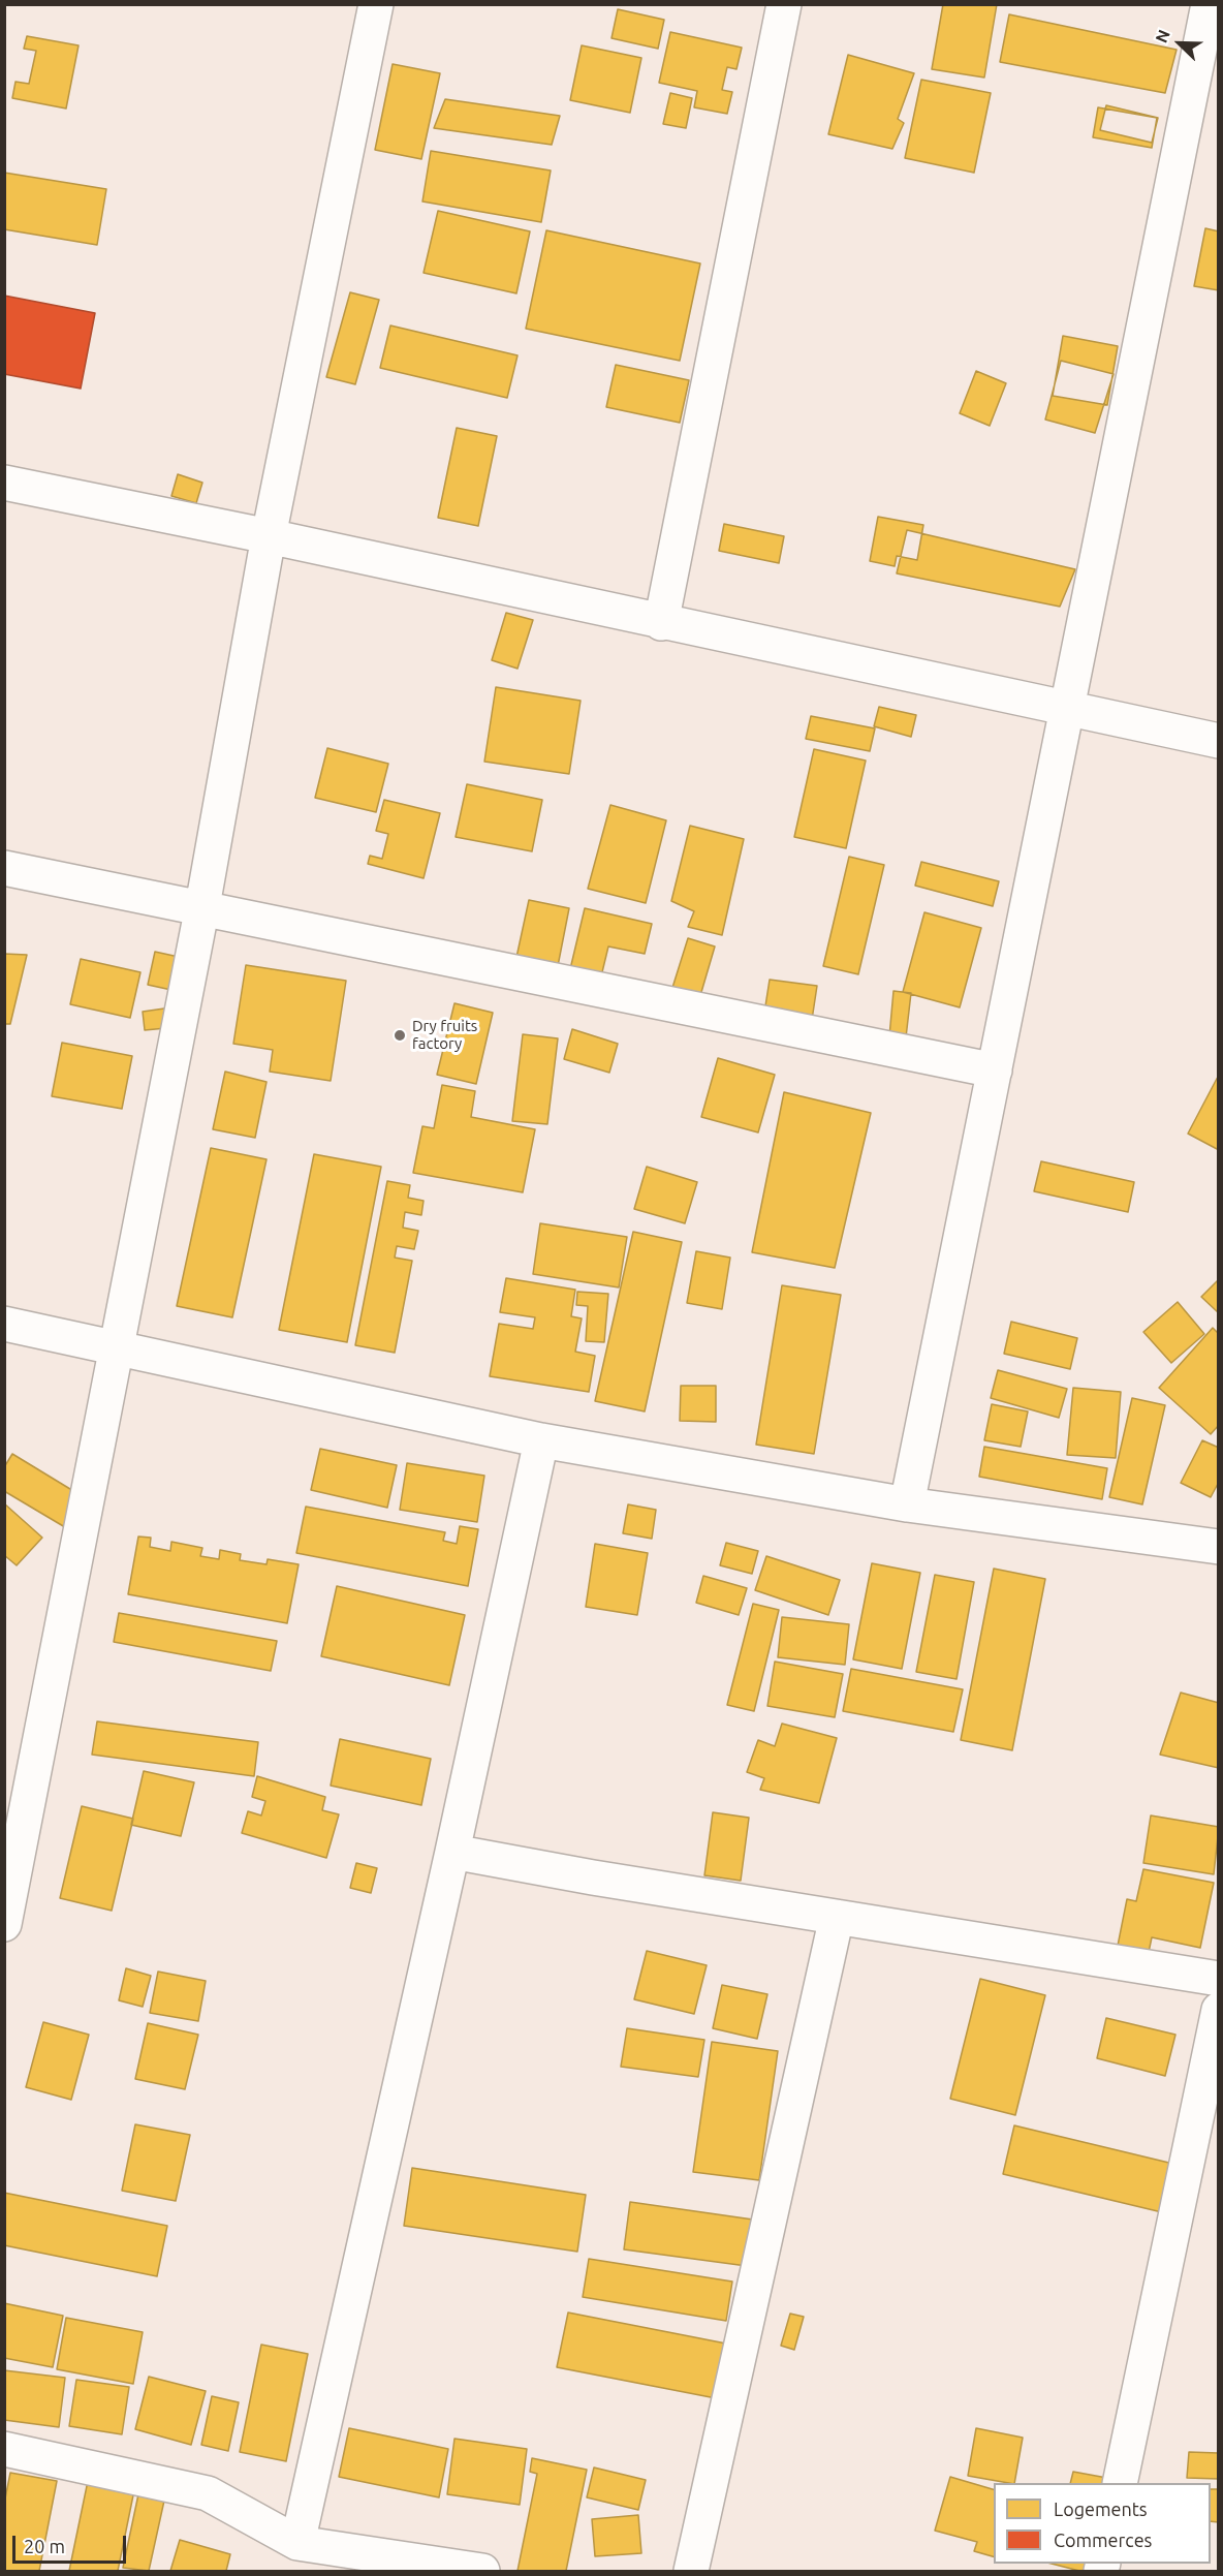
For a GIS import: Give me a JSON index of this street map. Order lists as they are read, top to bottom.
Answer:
{
  "places": ["Dry fruits factory"],
  "legend": ["Logements", "Commerces"],
  "scale_bar": "20 m",
  "north": "top left"
}
